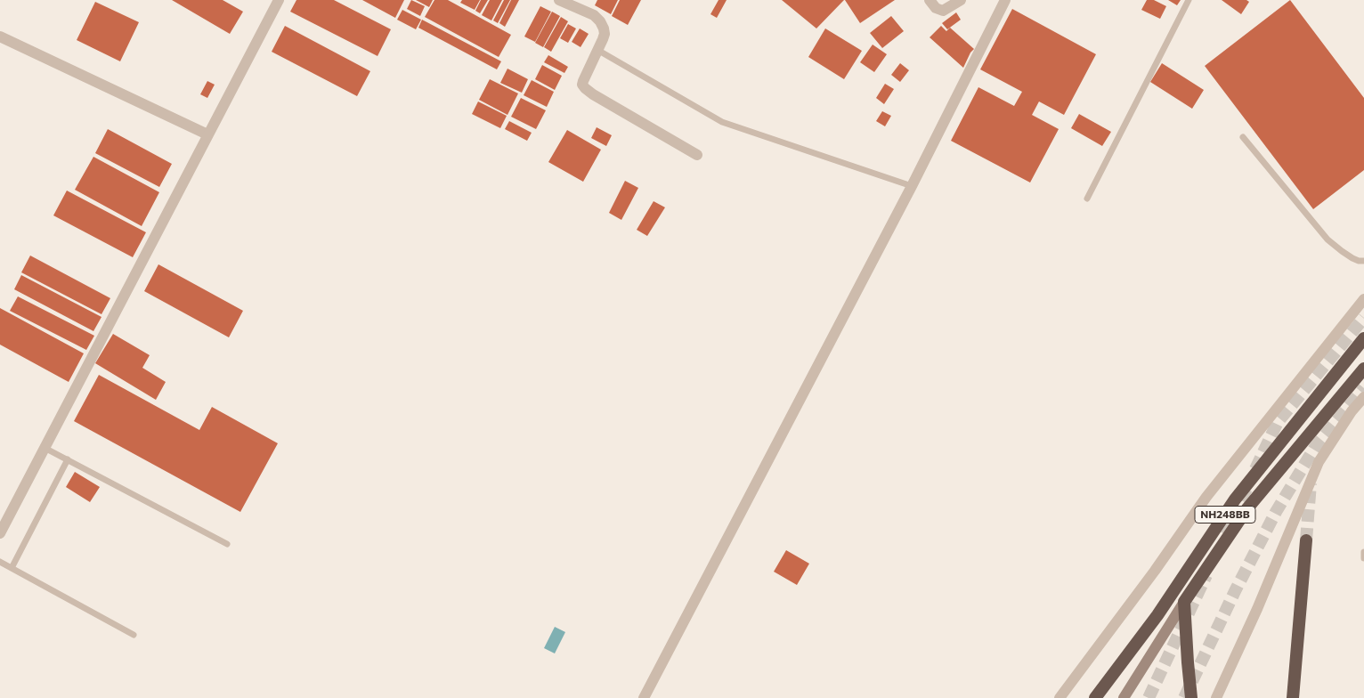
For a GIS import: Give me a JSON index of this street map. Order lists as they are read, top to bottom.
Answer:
{
  "streets": {
    "highway": ["NH248BB"]
  }
}
